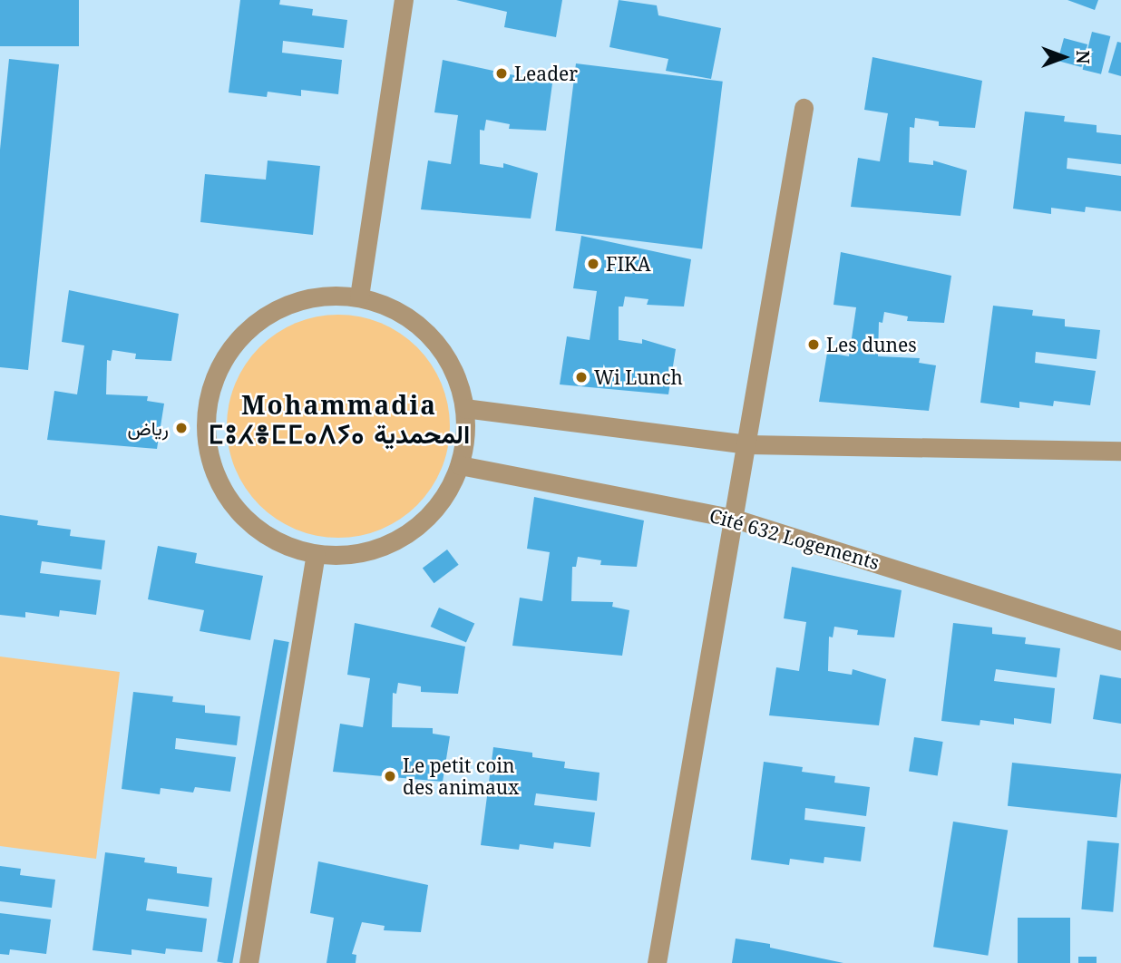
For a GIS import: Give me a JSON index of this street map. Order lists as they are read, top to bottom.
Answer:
{
  "streets": {
    "street": ["Cité 632 Logements"]
  },
  "districts": ["Mohammadia ⵎⵓⵃⴻⵎⵎⴰⴷⵢⴰ المحمدية"],
  "places": [
    "Leader",
    "FIKA",
    "Les dunes",
    "Wi Lunch",
    "رياض",
    "Le petit coin des animaux"
  ],
  "north": "right"
}
